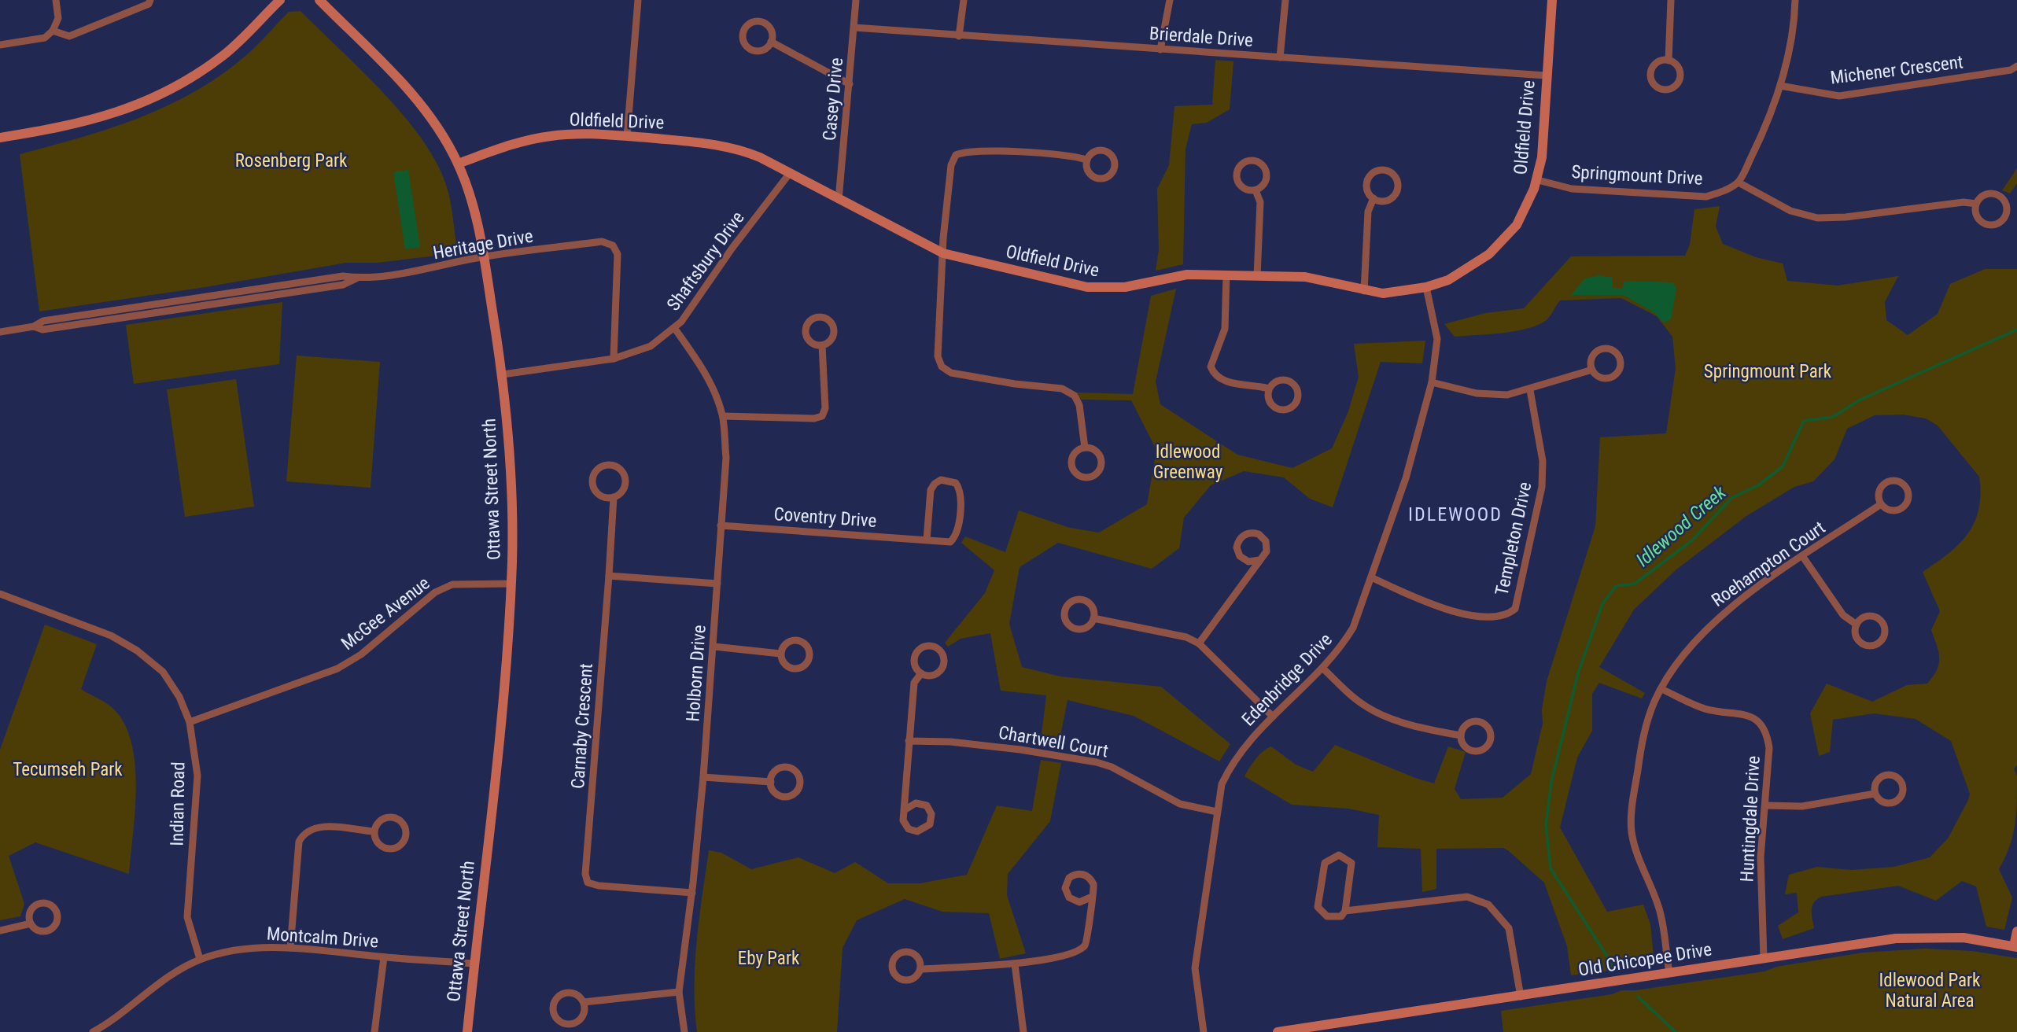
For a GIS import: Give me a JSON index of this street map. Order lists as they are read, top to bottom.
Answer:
{
  "streets": {
    "street": [
      "Brierdale Drive",
      "Michener Crescent",
      "Casey Drive",
      "Oldfield Drive",
      "Springmount Drive",
      "Heritage Drive",
      "Shaftsbury Drive",
      "Ottawa Street North",
      "Coventry Drive",
      "Templeton Drive",
      "Roehampton Court",
      "McGee Avenue",
      "Holborn Drive",
      "Edenbridge Drive",
      "Carnaby Crescent",
      "Chartwell Court",
      "Indian Road",
      "Huntingdale Drive",
      "Montcalm Drive",
      "Old Chicopee Drive"
    ]
  },
  "crossings": [
    ["Brierdale Drive", "Casey Drive"],
    ["Brierdale Drive", "Oldfield Drive"],
    ["Casey Drive", "Oldfield Drive"],
    ["Oldfield Drive", "Springmount Drive"],
    ["Oldfield Drive", "Shaftsbury Drive"],
    ["Oldfield Drive", "Ottawa Street North"],
    ["Oldfield Drive", "Edenbridge Drive"],
    ["Heritage Drive", "Shaftsbury Drive"],
    ["Heritage Drive", "Ottawa Street North"],
    ["Shaftsbury Drive", "Ottawa Street North"],
    ["Shaftsbury Drive", "Holborn Drive"],
    ["Ottawa Street North", "McGee Avenue"],
    ["Ottawa Street North", "Montcalm Drive"],
    ["Coventry Drive", "Holborn Drive"],
    ["Templeton Drive", "Edenbridge Drive"],
    ["Roehampton Court", "Huntingdale Drive"],
    ["Roehampton Court", "Old Chicopee Drive"],
    ["McGee Avenue", "Indian Road"],
    ["Holborn Drive", "Carnaby Crescent"],
    ["Edenbridge Drive", "Chartwell Court"],
    ["Indian Road", "Montcalm Drive"],
    ["Huntingdale Drive", "Old Chicopee Drive"]
  ],
  "districts": ["IDLEWOOD"],
  "water": ["Idlewood Creek"],
  "parks": [
    "Rosenberg Park",
    "Springmount Park",
    "Idlewood Greenway",
    "Tecumseh Park",
    "Eby Park",
    "Idlewood Park Natural Area"
  ]
}
